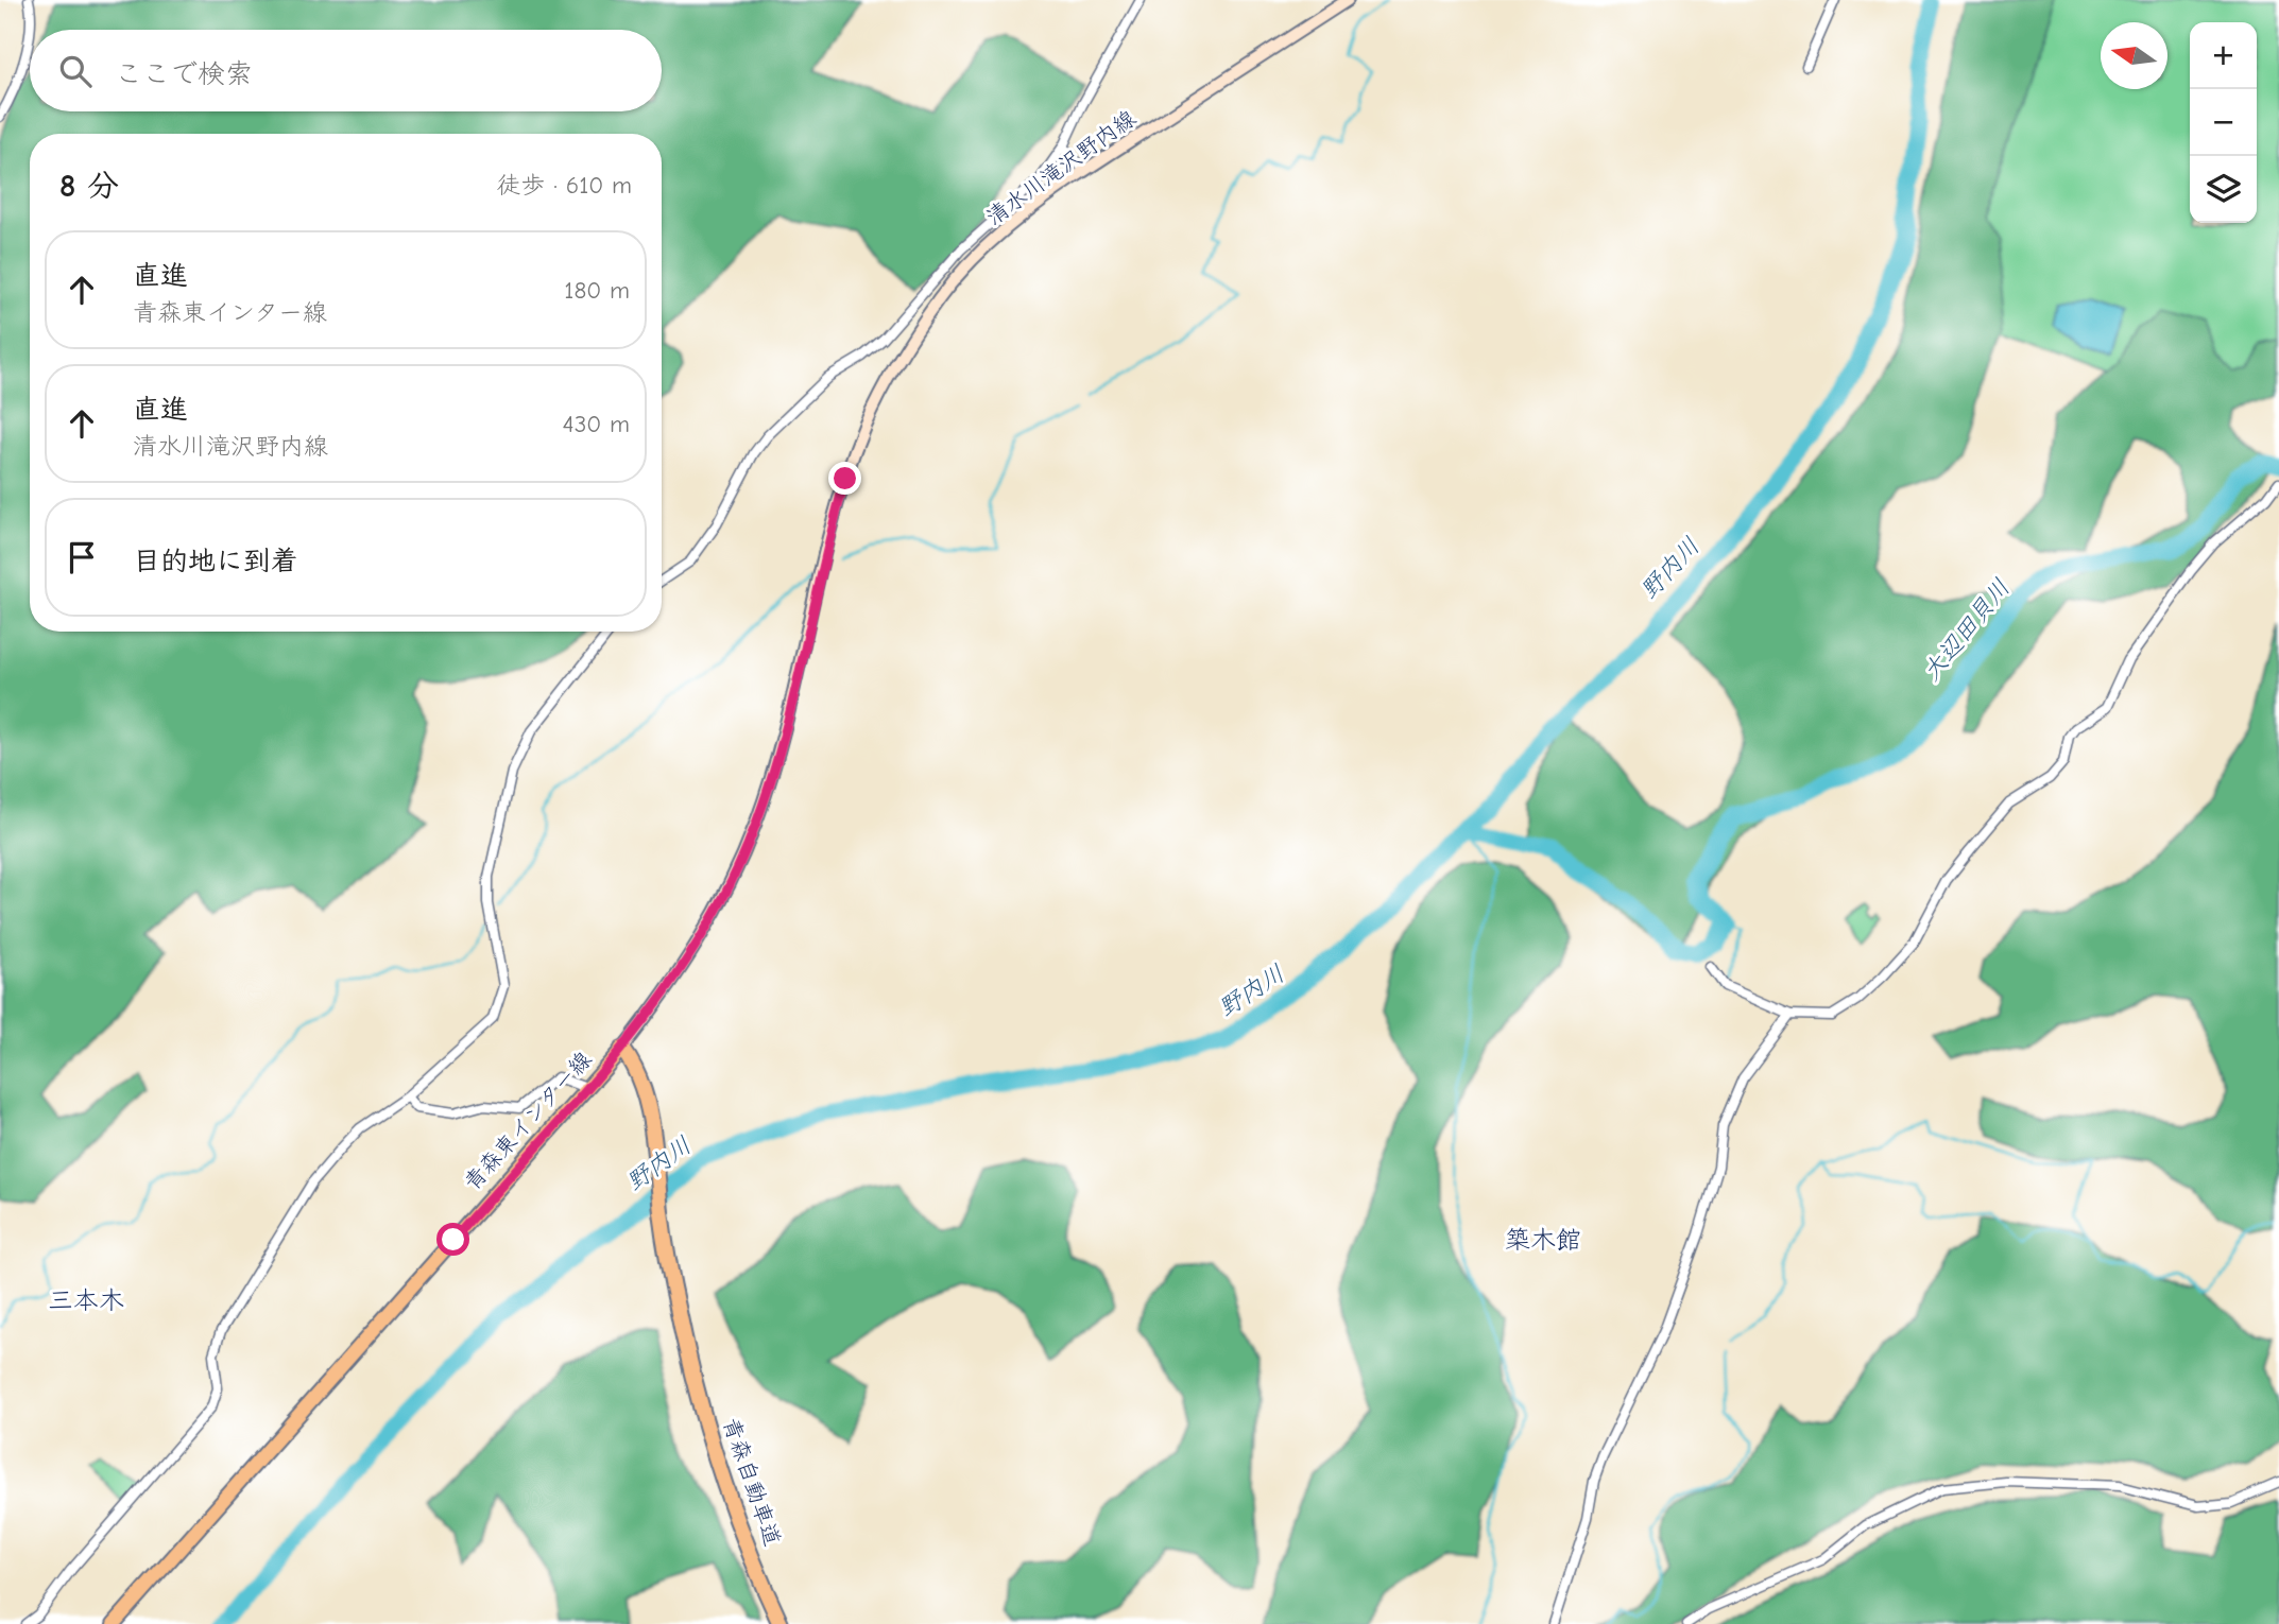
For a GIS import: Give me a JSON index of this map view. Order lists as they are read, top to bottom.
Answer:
{
  "streets": {
    "highway": ["青森東インター線", "青森自動車道"],
    "main road": ["清水川滝沢野内線"]
  },
  "crossings": [
    ["清水川滝沢野内線", "青森東インター線"],
    ["青森東インター線", "青森自動車道"]
  ],
  "districts": ["築木館", "三本木"],
  "water": ["野内川", "大辺田貝川"],
  "north": "left",
  "page": {
    "map_buttons": ["+", "−"],
    "search": "ここで検索",
    "heading": ["8 分", "徒歩 · 610 m"],
    "list": [
      ["直進", "青森東インター線", "180 m"],
      ["直進", "清水川滝沢野内線", "430 m"],
      "目的地に到着"
    ]
  }
}
